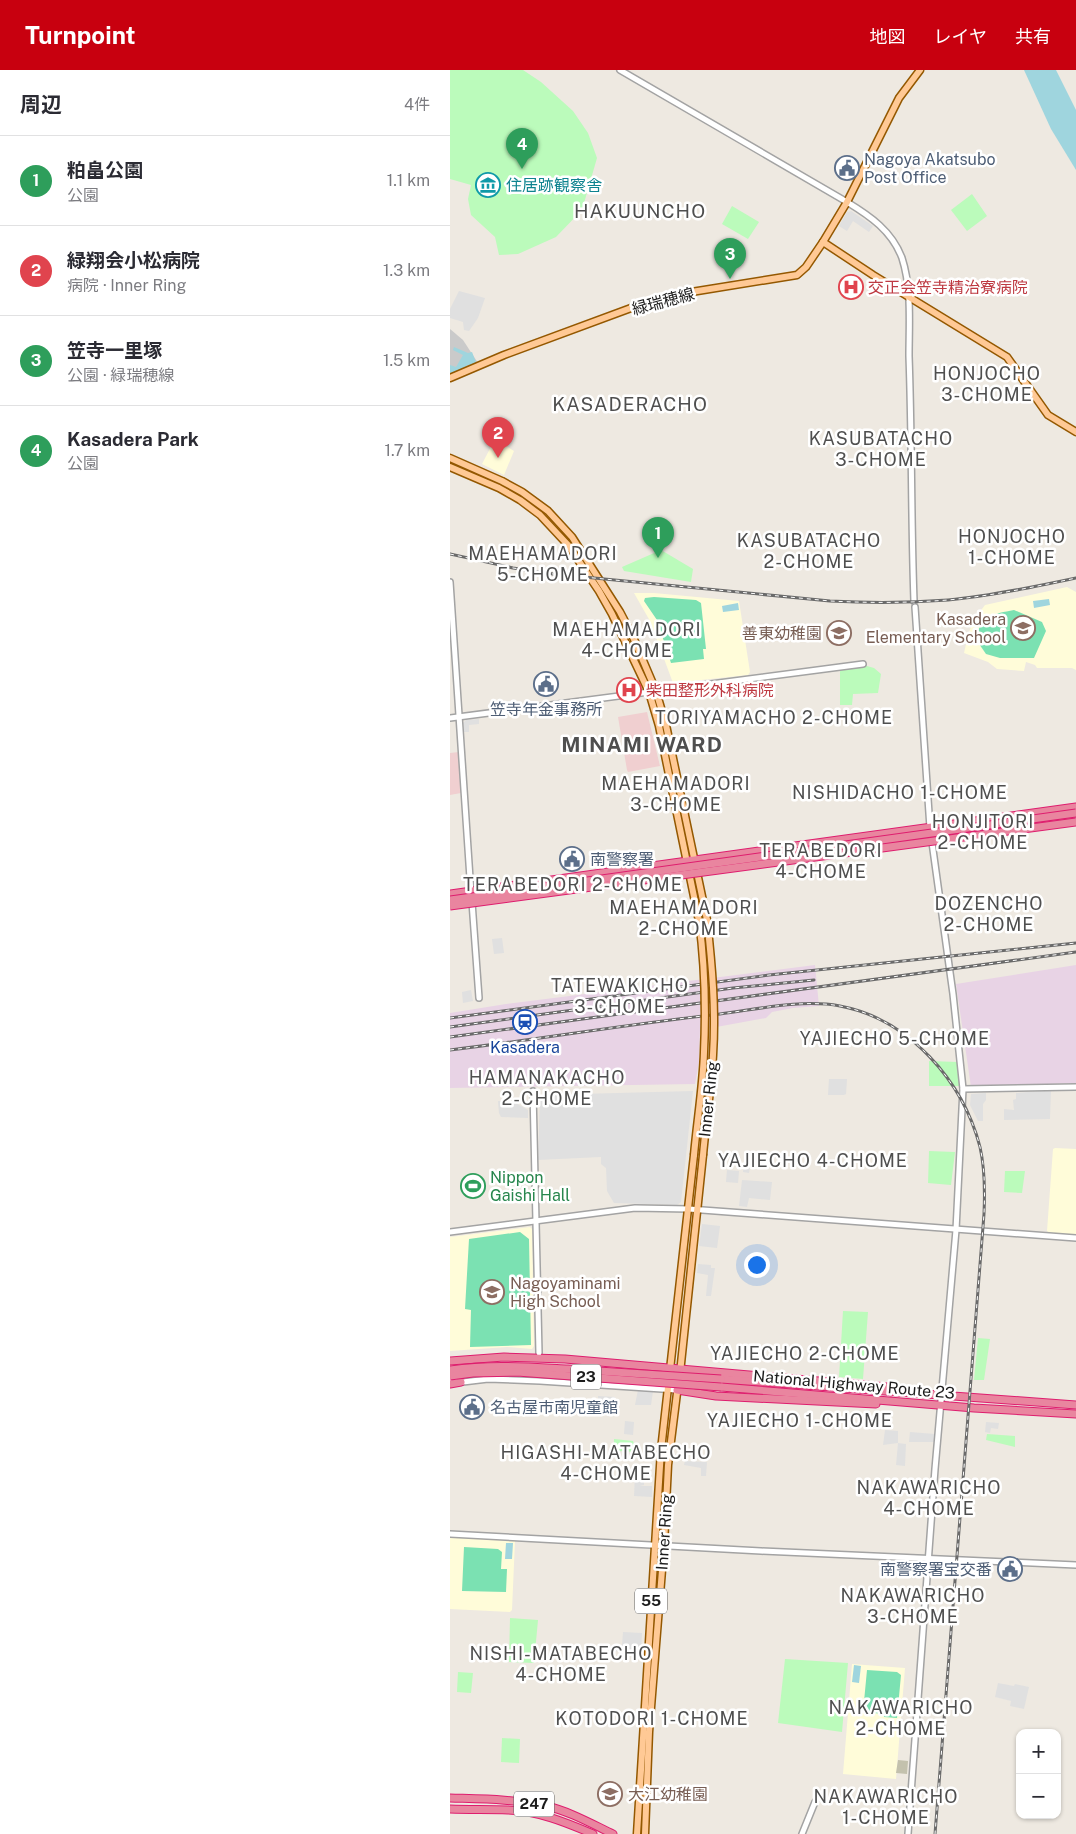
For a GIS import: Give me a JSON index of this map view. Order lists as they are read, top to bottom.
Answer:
{
  "streets": {
    "highway": ["23", "National Highway Route 23", "247"],
    "main road": ["緑瑞穂線", "Inner Ring", "55"]
  },
  "districts": [
    "HAKUUNCHO",
    "HONJOCHO 3-CHOME",
    "KASADERACHO",
    "KASUBATACHO 3-CHOME",
    "HONJOCHO 1-CHOME",
    "KASUBATACHO 2-CHOME",
    "MAEHAMADORI 5-CHOME",
    "MAEHAMADORI 4-CHOME",
    "TORIYAMACHO 2-CHOME",
    "MINAMI WARD",
    "MAEHAMADORI 3-CHOME",
    "NISHIDACHO 1-CHOME",
    "HONJITORI 2-CHOME",
    "TERABEDORI 4-CHOME",
    "TERABEDORI 2-CHOME",
    "DOZENCHO 2-CHOME",
    "MAEHAMADORI 2-CHOME",
    "TATEWAKICHO 3-CHOME",
    "YAJIECHO 5-CHOME",
    "HAMANAKACHO 2-CHOME",
    "YAJIECHO 4-CHOME",
    "YAJIECHO 2-CHOME",
    "YAJIECHO 1-CHOME",
    "HIGASHI-MATABECHO 4-CHOME",
    "NAKAWARICHO 4-CHOME",
    "NAKAWARICHO 3-CHOME",
    "NISHI-MATABECHO 4-CHOME",
    "NAKAWARICHO 2-CHOME",
    "KOTODORI 1-CHOME",
    "NAKAWARICHO 1-CHOME"
  ],
  "places": {
    "public building": [
      "Nagoya Akatsubo Post Office",
      "笠寺年金事務所",
      "南警察署",
      "名古屋市南児童館",
      "南警察署宝交番"
    ],
    "museum": ["住居跡観察舎"],
    "hospital": ["交正会笠寺精治寮病院", "柴田整形外科病院"],
    "school or university": [
      "Kasadera Elementary School",
      "善東幼稚園",
      "Nagoyaminami High School",
      "大江幼稚園"
    ],
    "station": ["Kasadera"],
    "sports": ["Nippon Gaishi Hall"]
  },
  "page": {
    "header": "Turnpoint",
    "nav": ["地図", "レイヤ", "共有"],
    "heading": ["周辺", "4件"],
    "pins": [
      "4",
      "3",
      "2",
      "1"
    ],
    "list": [
      {
        "mark": "1",
        "name": "粕畠公園",
        "note": "公園",
        "value": "1.1 km"
      },
      {
        "mark": "2",
        "name": "緑翔会小松病院",
        "note": "病院 · Inner Ring",
        "value": "1.3 km"
      },
      {
        "mark": "3",
        "name": "笠寺一里塚",
        "note": "公園 · 緑瑞穂線",
        "value": "1.5 km"
      },
      {
        "mark": "4",
        "name": "Kasadera Park",
        "note": "公園",
        "value": "1.7 km"
      }
    ],
    "map_buttons": ["+", "−"]
  }
}
